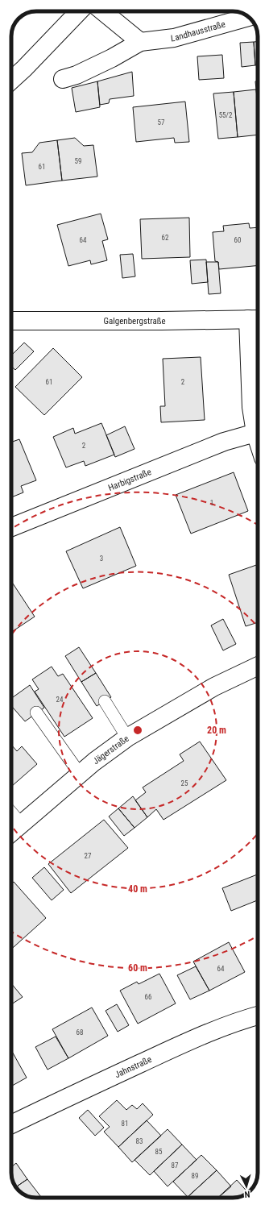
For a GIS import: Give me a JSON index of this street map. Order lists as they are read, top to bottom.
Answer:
{
  "streets": {
    "street": [
      "Landhausstraße",
      "Galgenbergstraße",
      "Harbigstraße",
      "Jägerstraße",
      "Jahnstraße"
    ]
  },
  "house_numbers": [
    "55/2",
    "57",
    "59",
    "61",
    "62",
    "64",
    "60",
    "61",
    "2",
    "2",
    "1",
    "3",
    "24",
    "25",
    "27",
    "64",
    "66",
    "68",
    "81",
    "83",
    "85",
    "87",
    "89"
  ],
  "north": "bottom",
  "rings": ["20 m", "40 m", "60 m"]
}
